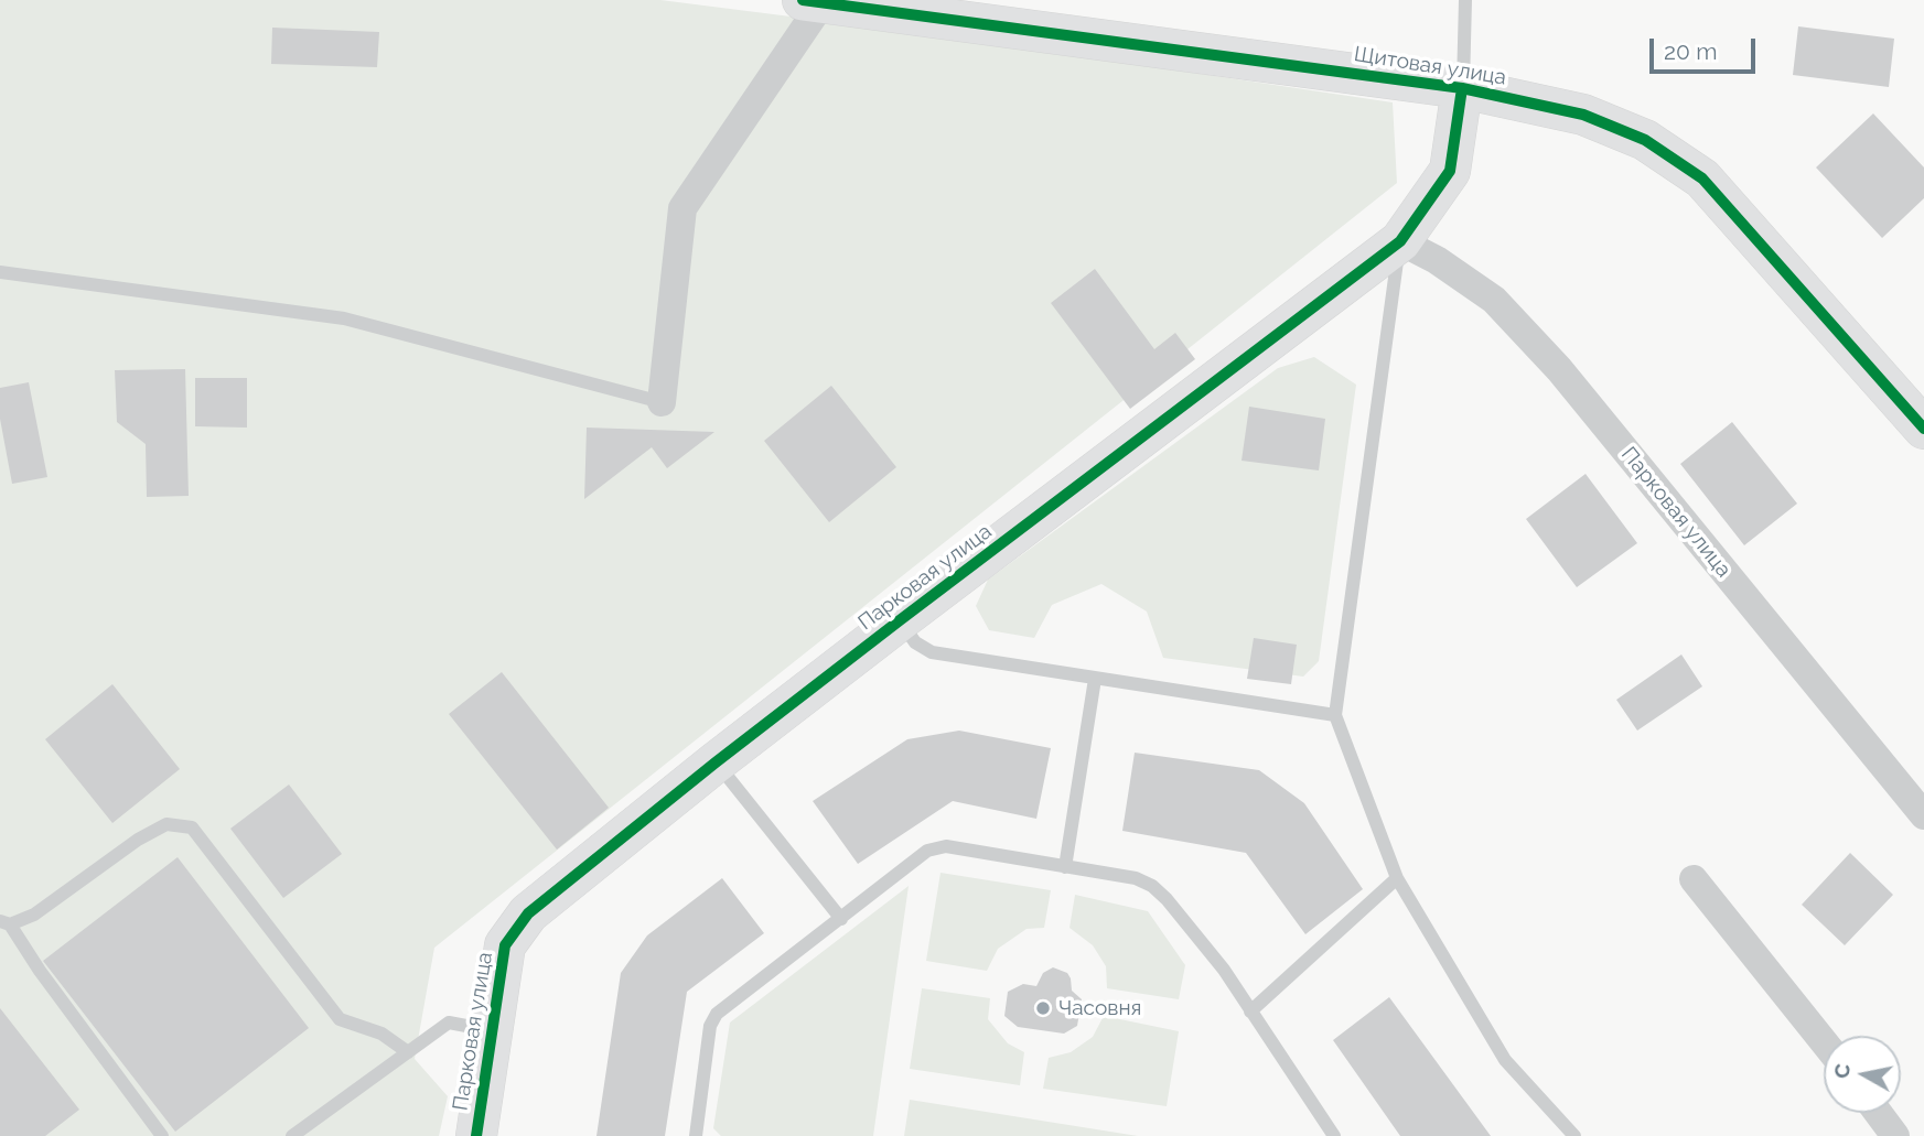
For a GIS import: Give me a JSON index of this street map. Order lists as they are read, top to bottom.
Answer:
{
  "streets": {
    "street": ["Щитовая улица", "Парковая улица"]
  },
  "crossings": [
    ["Щитовая улица", "Парковая улица"]
  ],
  "places": ["Часовня"],
  "scale_bar": "20 m",
  "north": "left"
}
